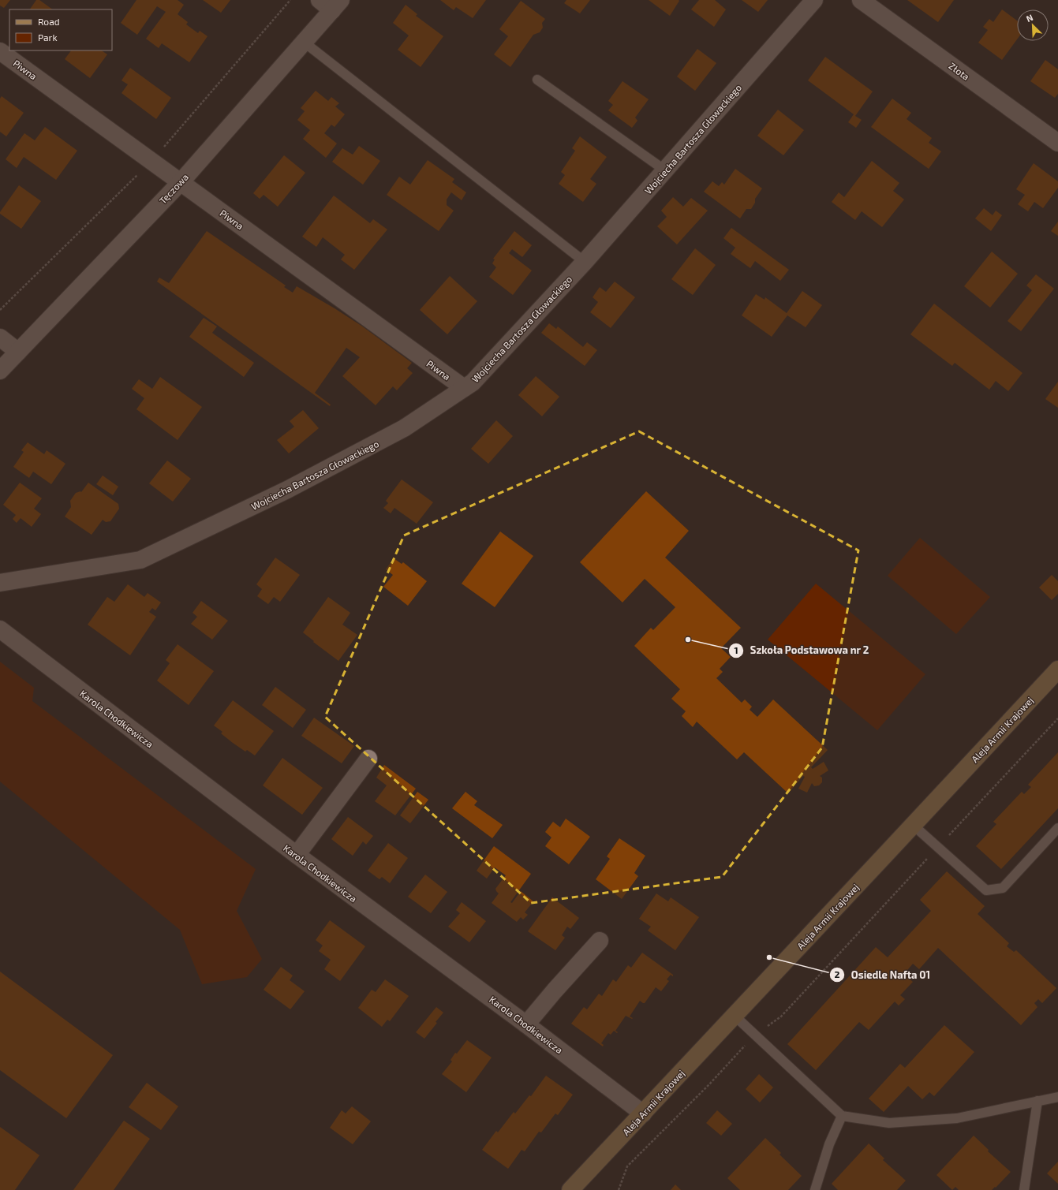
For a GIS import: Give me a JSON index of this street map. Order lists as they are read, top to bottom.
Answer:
{
  "streets": {
    "street": [
      "Piwna",
      "Złota",
      "Wojciecha Bartosza Głowackiego",
      "Tęczowa",
      "Karola Chodkiewicza",
      "Aleja Armii Krajowej"
    ]
  },
  "crossings": [
    ["Piwna", "Wojciecha Bartosza Głowackiego"],
    ["Piwna", "Tęczowa"],
    ["Karola Chodkiewicza", "Aleja Armii Krajowej"]
  ],
  "places": ["Szkoła Podstawowa nr 2", "Osiedle Nafta 01"],
  "legend": ["Road", "Park"],
  "north": "top left"
}
